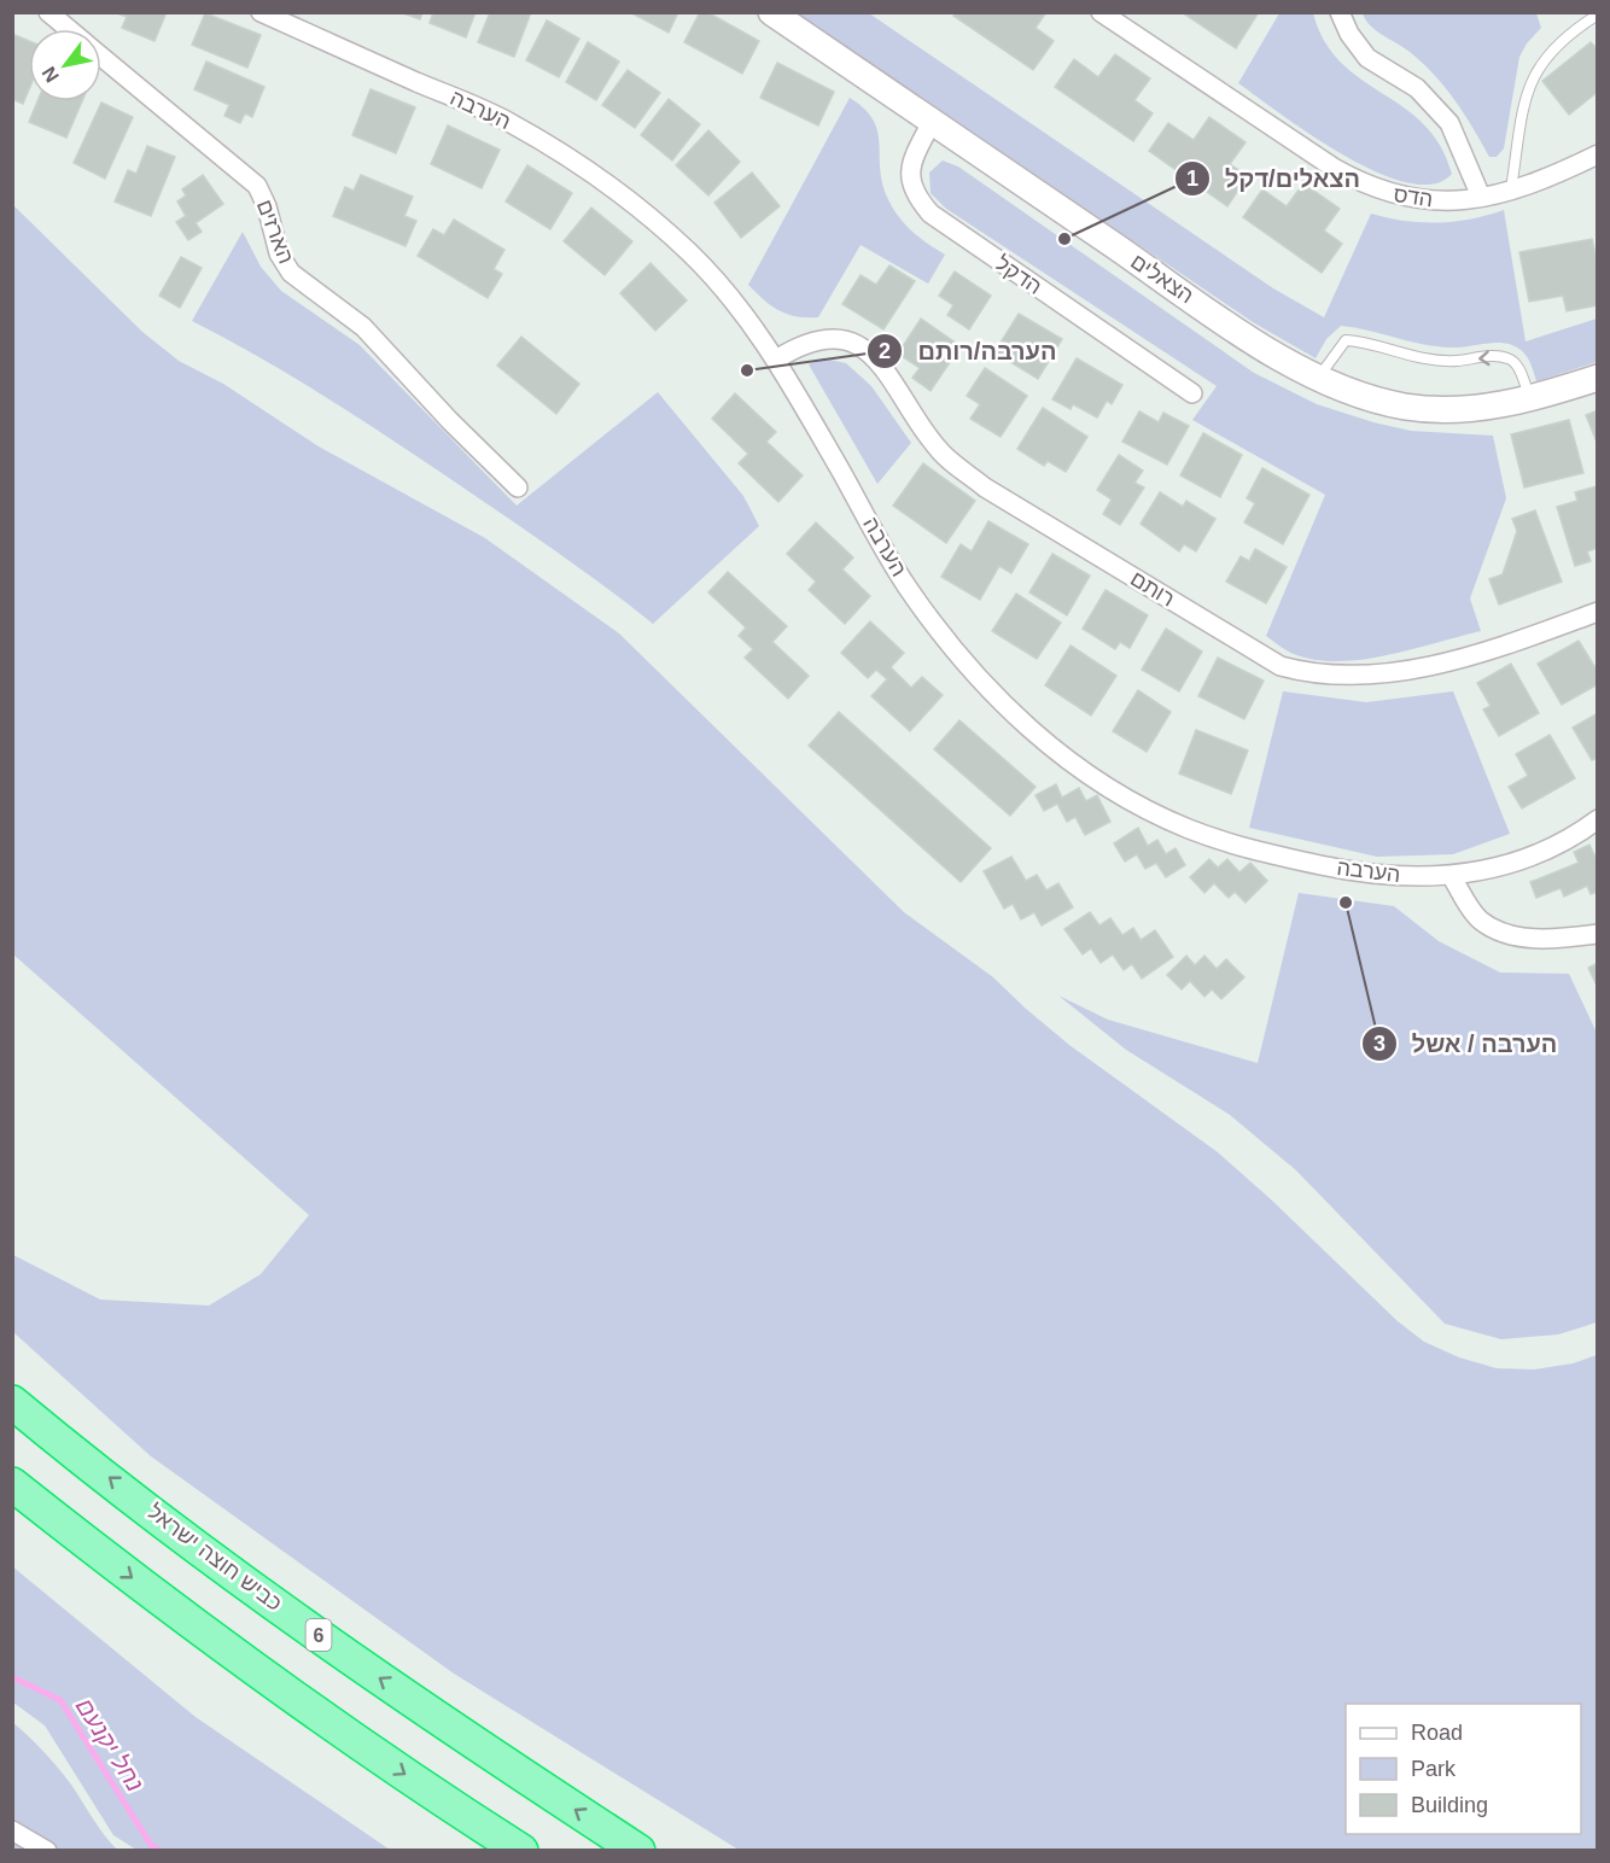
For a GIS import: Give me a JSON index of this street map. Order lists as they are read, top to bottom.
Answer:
{
  "streets": {
    "highway": ["כביש חוצה ישראל", "6"],
    "street": [
      "הערבה",
      "הדס",
      "הארזים",
      "הדקל",
      "הצאלים",
      "רותם"
    ]
  },
  "crossings": [
    ["הערבה", "רותם"],
    ["הדקל", "הצאלים"]
  ],
  "water": ["נחל יקנעם"],
  "places": ["הצאלים/דקל", "הערבה/רותם", "הערבה / אשל"],
  "legend": ["Road", "Park", "Building"],
  "north": "bottom left"
}
